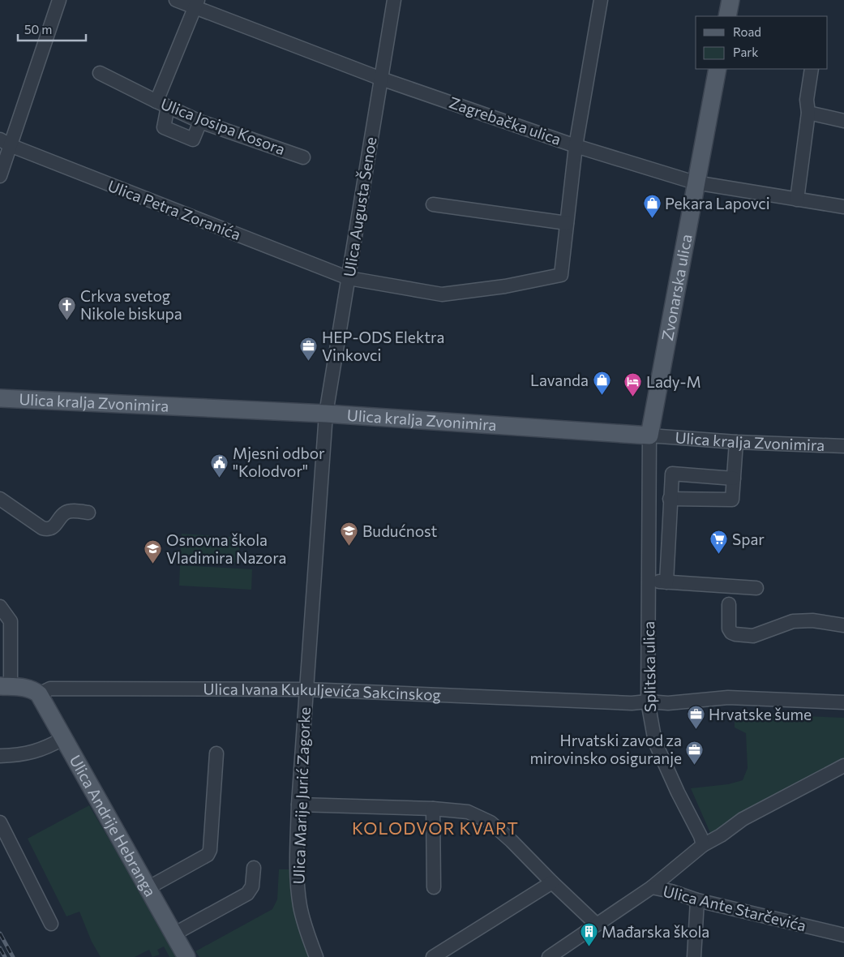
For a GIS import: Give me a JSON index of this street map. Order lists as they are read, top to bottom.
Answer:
{
  "streets": {
    "main road": ["Zvonarska ulica", "Ulica kralja Zvonimira", "Ulica Andrije Hebranga"],
    "street": [
      "Zagrebačka ulica",
      "Ulica Josipa Kosora",
      "Ulica Augusta Šenoe",
      "Ulica Petra Zoranića",
      "Splitska ulica",
      "Ulica Ivana Kukuljevića Sakcinskog",
      "Ulica Marije Jurić Zagorke",
      "Ulica Ante Starčevića"
    ]
  },
  "crossings": [
    ["Zagrebačka ulica", "Ulica Augusta Šenoe"],
    ["Zagrebačka ulica", "Zvonarska ulica"],
    ["Ulica Augusta Šenoe", "Ulica Petra Zoranića"],
    ["Ulica Augusta Šenoe", "Ulica kralja Zvonimira"],
    ["Ulica Augusta Šenoe", "Ulica Marije Jurić Zagorke"],
    ["Zvonarska ulica", "Ulica kralja Zvonimira"],
    ["Zvonarska ulica", "Splitska ulica"],
    ["Ulica kralja Zvonimira", "Splitska ulica"],
    ["Ulica kralja Zvonimira", "Ulica Marije Jurić Zagorke"],
    ["Splitska ulica", "Ulica Ivana Kukuljevića Sakcinskog"],
    ["Ulica Ivana Kukuljevića Sakcinskog", "Ulica Marije Jurić Zagorke"],
    ["Ulica Ivana Kukuljevića Sakcinskog", "Ulica Andrije Hebranga"]
  ],
  "districts": ["KOLODVOR KVART"],
  "places": {
    "shop": ["Pekara Lapovci", "Lavanda"],
    "church": ["Crkva svetog Nikole biskupa"],
    "office": ["HEP-ODS Elektra Vinkovci", "Hrvatske šume", "Hrvatski zavod za mirovinsko osiguranje"],
    "hotel": ["Lady-M"],
    "public building": ["Mjesni odbor \"Kolodvor\""],
    "school or university": ["Budućnost", "Osnovna škola Vladimira Nazora"],
    "supermarket": ["Spar"],
    "building": ["Mađarska škola"]
  },
  "legend": ["Road", "Park"],
  "scale_bar": "50 m"
}
